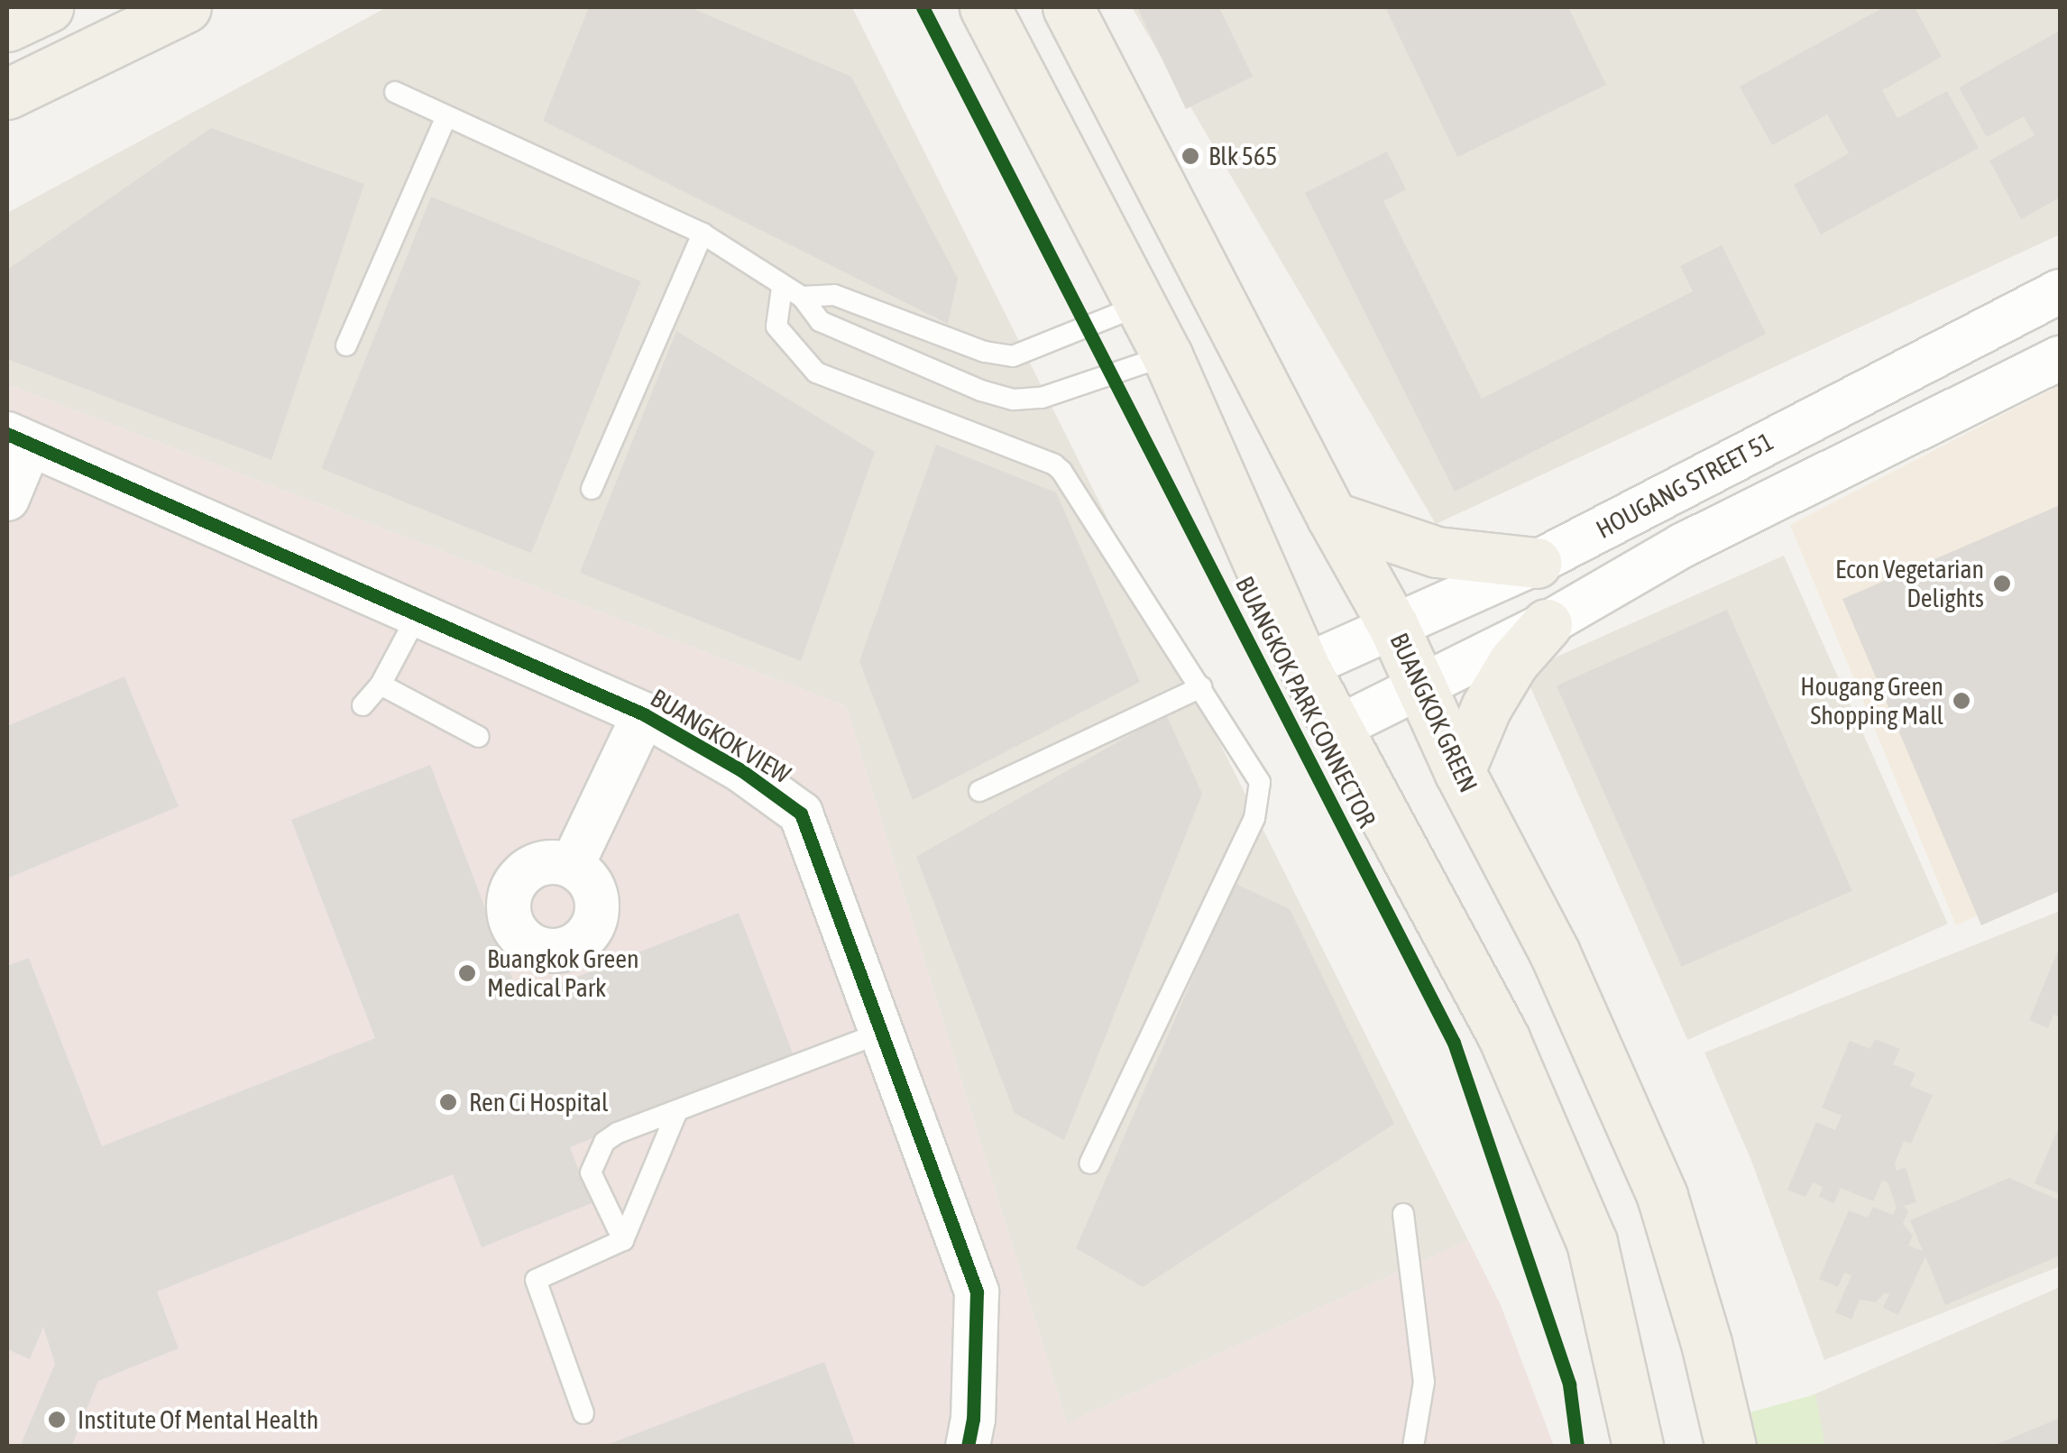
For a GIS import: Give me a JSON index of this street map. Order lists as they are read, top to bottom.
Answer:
{
  "streets": {
    "main road": ["BUANGKOK GREEN"],
    "street": ["HOUGANG STREET 51", "BUANGKOK VIEW"],
    "cycle path": ["BUANGKOK PARK CONNECTOR"]
  },
  "crossings": [
    ["HOUGANG STREET 51", "BUANGKOK GREEN"]
  ],
  "places": [
    "Blk 565",
    "Econ Vegetarian Delights",
    "Hougang Green Shopping Mall",
    "Buangkok Green Medical Park",
    "Ren Ci Hospital",
    "Institute Of Mental Health"
  ]
}
